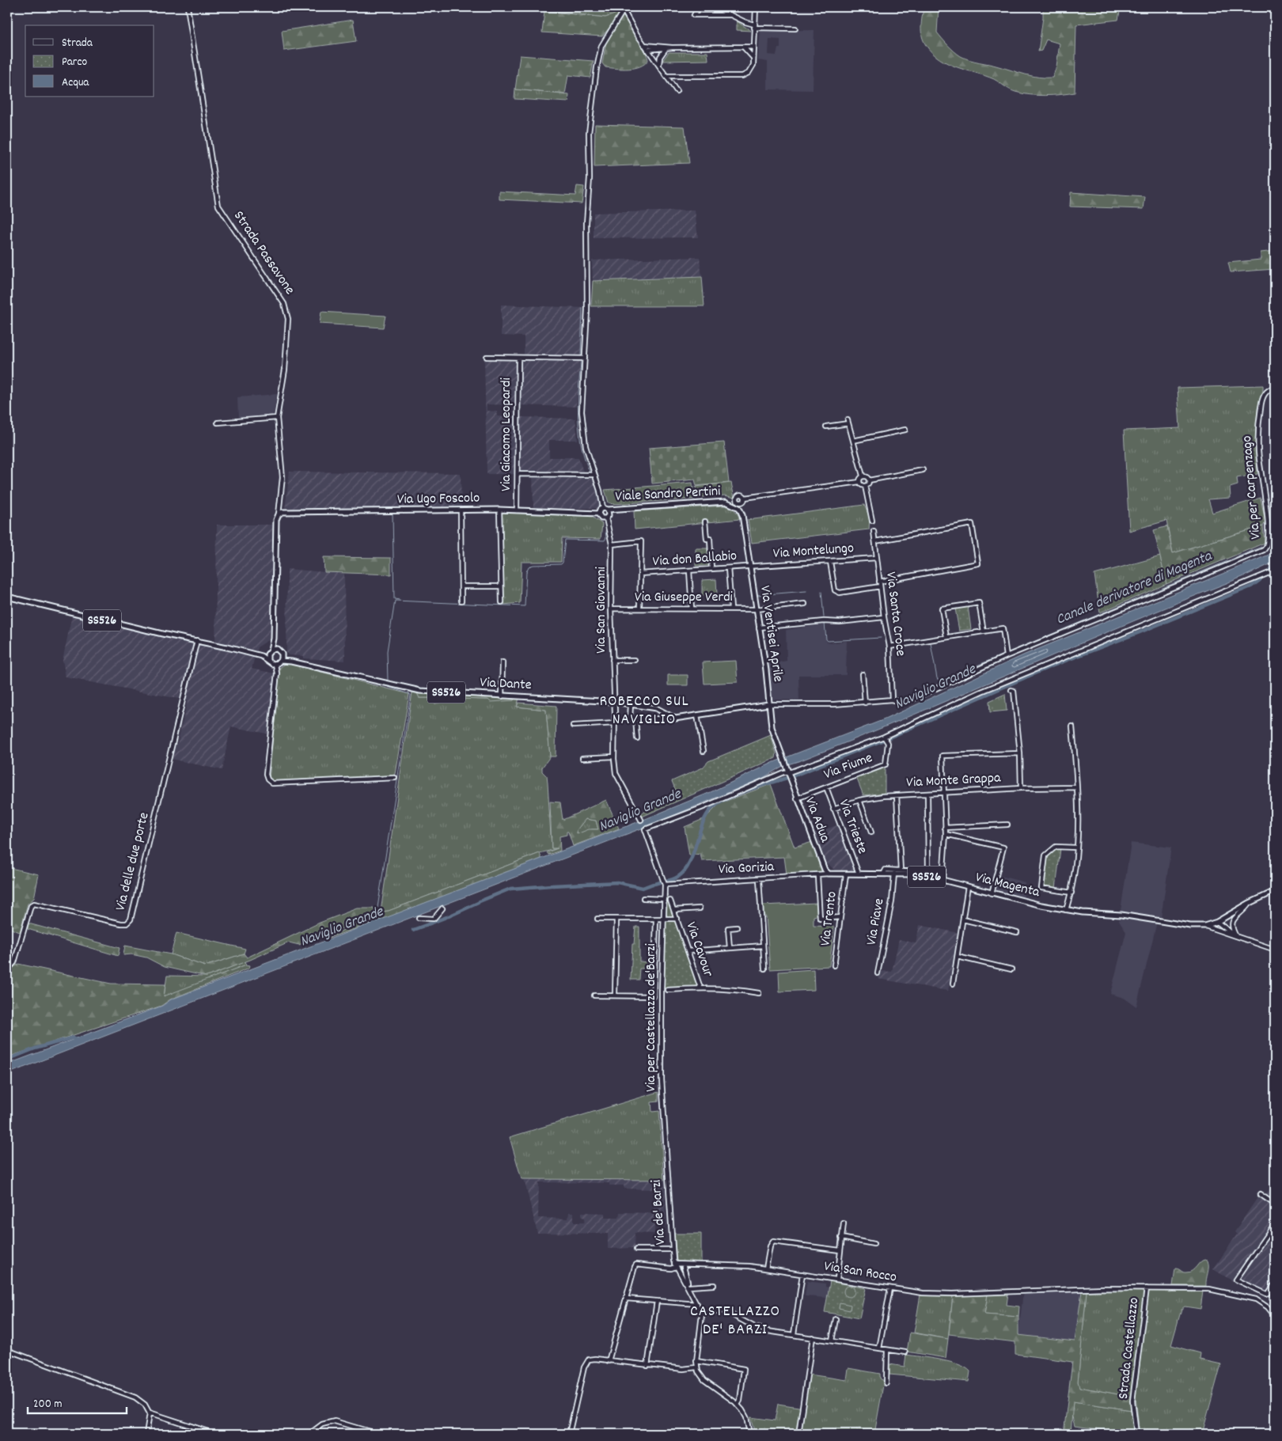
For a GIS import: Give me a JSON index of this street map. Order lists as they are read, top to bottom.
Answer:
{
  "streets": {
    "main road": [
      "Viale Sandro Pertini",
      "Via Ugo Foscolo",
      "SS526",
      "Via Ventisei Aprile",
      "Via Dante",
      "Via Adua",
      "Via Magenta"
    ],
    "street": [
      "Strada Passavone",
      "Via Giacomo Leopardi",
      "Via per Carpenzago",
      "Via Montelungo",
      "Via don Ballabio",
      "Via Giuseppe Verdi",
      "Via San Giovanni",
      "Via Santa Croce",
      "Via Fiume",
      "Via Monte Grappa",
      "Via Trieste",
      "Via delle due porte",
      "Via Gorizia",
      "Via Trento",
      "Via Piave",
      "Via Cavour",
      "Via per Castellazzo de'Barzi",
      "Via de' Barzi",
      "Via San Rocco",
      "Strada Castellazzo"
    ]
  },
  "crossings": [
    ["Strada Passavone", "Via Ugo Foscolo"],
    ["Via Giacomo Leopardi", "Via Ugo Foscolo"],
    ["Via per Carpenzago", "Via Santa Croce"],
    ["Via per Carpenzago", "Via Ventisei Aprile"],
    ["Viale Sandro Pertini", "Via Ugo Foscolo"],
    ["Viale Sandro Pertini", "Via Montelungo"],
    ["Viale Sandro Pertini", "Via don Ballabio"],
    ["Viale Sandro Pertini", "Via San Giovanni"],
    ["Viale Sandro Pertini", "Via Ventisei Aprile"],
    ["Via Ugo Foscolo", "Via San Giovanni"],
    ["Via Montelungo", "Via don Ballabio"],
    ["Via Montelungo", "Via Santa Croce"],
    ["Via Montelungo", "Via Ventisei Aprile"],
    ["Via don Ballabio", "Via Ventisei Aprile"],
    ["Via Giuseppe Verdi", "Via San Giovanni"],
    ["Via Giuseppe Verdi", "Via Ventisei Aprile"],
    ["Via San Giovanni", "SS526"],
    ["Via San Giovanni", "Via Dante"],
    ["SS526", "Via Dante"],
    ["SS526", "Via delle due porte"],
    ["SS526", "Via Magenta"],
    ["Via Ventisei Aprile", "Via Adua"],
    ["Via Fiume", "Via Adua"],
    ["Via Fiume", "Via Trieste"],
    ["Via Monte Grappa", "Via Trieste"],
    ["Via Adua", "Via Gorizia"],
    ["Via Adua", "Via Magenta"],
    ["Via Trieste", "Via Magenta"],
    ["Via Gorizia", "Via Magenta"],
    ["Via Gorizia", "Via per Castellazzo de'Barzi"],
    ["Via Magenta", "Via Trento"],
    ["Via Magenta", "Via Piave"],
    ["Via Cavour", "Via per Castellazzo de'Barzi"],
    ["Via per Castellazzo de'Barzi", "Via de' Barzi"],
    ["Via de' Barzi", "Via San Rocco"],
    ["Via San Rocco", "Strada Castellazzo"]
  ],
  "districts": ["ROBECCO SUL NAVIGLIO", "CASTELLAZZO DE' BARZI"],
  "water": ["Canale derivatore di Magenta", "Naviglio Grande"],
  "legend": ["Strada", "Parco", "Acqua"],
  "scale_bar": "200 m"
}
